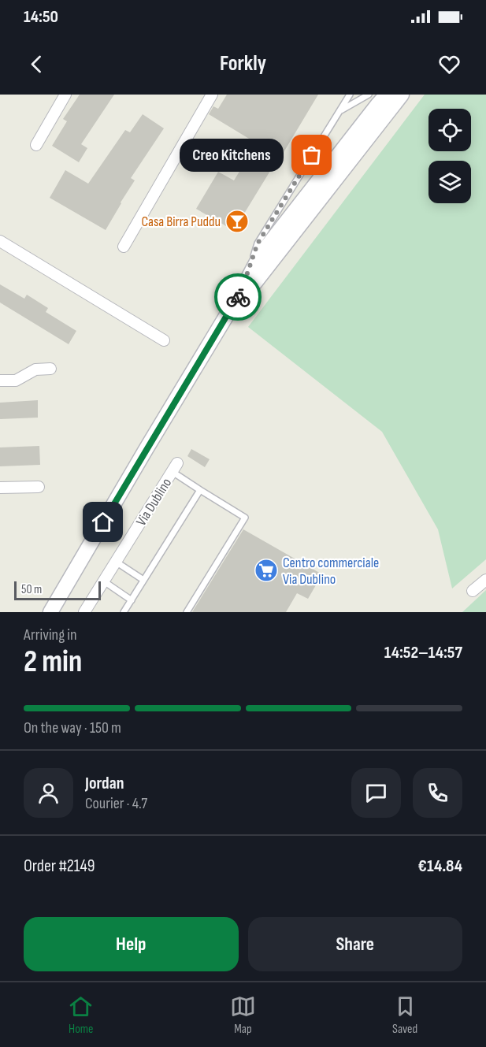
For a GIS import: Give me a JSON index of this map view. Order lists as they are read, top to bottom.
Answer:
{
  "streets": {
    "street": ["Via Dublino"]
  },
  "places": {
    "other": ["Creo Kitchens"],
    "bar": ["Casa Birra Puddu"],
    "supermarket": ["Centro commerciale Via Dublino"]
  },
  "scale_bar": "50 m",
  "page": {
    "status": "14:50",
    "header": "Forkly",
    "bubble": "Creo Kitchens",
    "scale": "50 m",
    "heading": ["2 min", "Arriving in", "14:52–14:57"],
    "panel": [
      "Jordan",
      "Courier · 4.7",
      "Order #2149",
      "€14.84"
    ],
    "bar": "On the way · 150 m",
    "buttons": ["Help", "Share"],
    "tabs": ["Home", "Map", "Saved"]
  }
}
